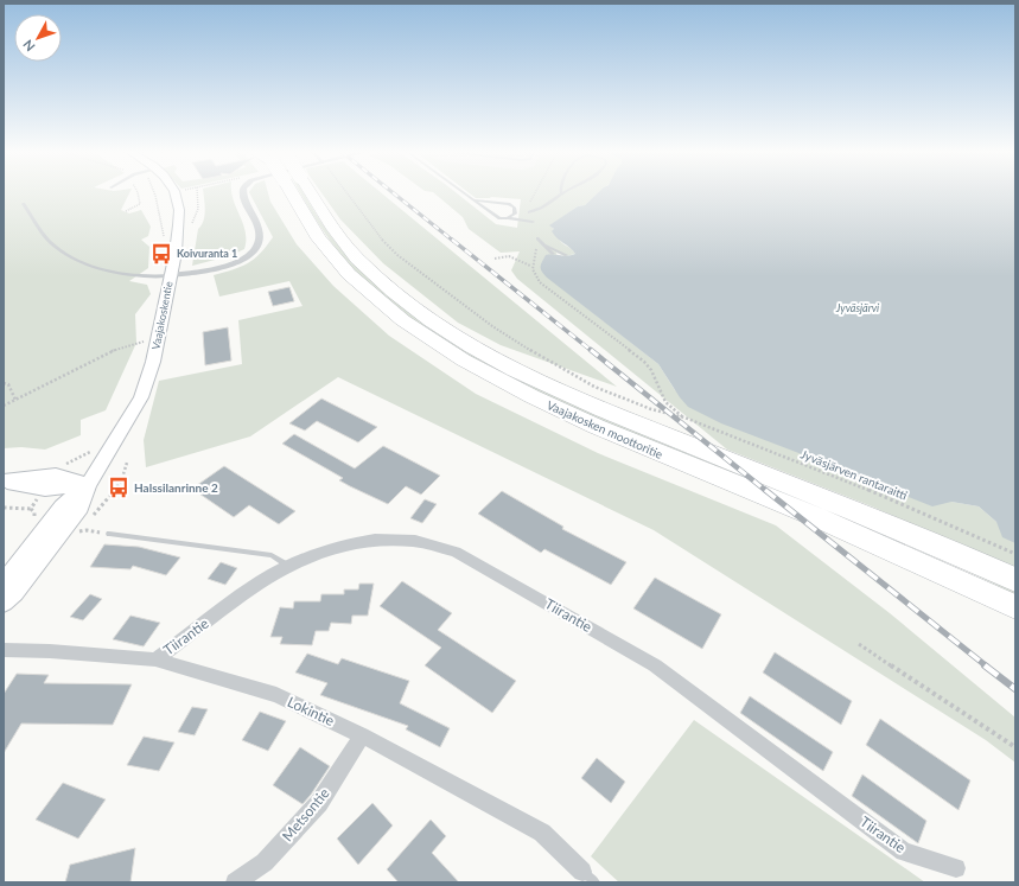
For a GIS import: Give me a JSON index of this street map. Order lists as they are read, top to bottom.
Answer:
{
  "streets": {
    "highway": ["Vaajakosken moottoritie"],
    "main road": ["Vaajakoskentie"],
    "street": ["Tiirantie", "Lokintie", "Metsontie"],
    "path": ["Jyväsjärven rantaraitti"]
  },
  "crossings": [
    ["Tiirantie", "Lokintie"],
    ["Lokintie", "Metsontie"]
  ],
  "water": ["Jyväsjärvi"],
  "places": {
    "bus stop": ["Koivuranta 1", "Halssilanrinne 2"]
  },
  "north": "bottom left"
}
